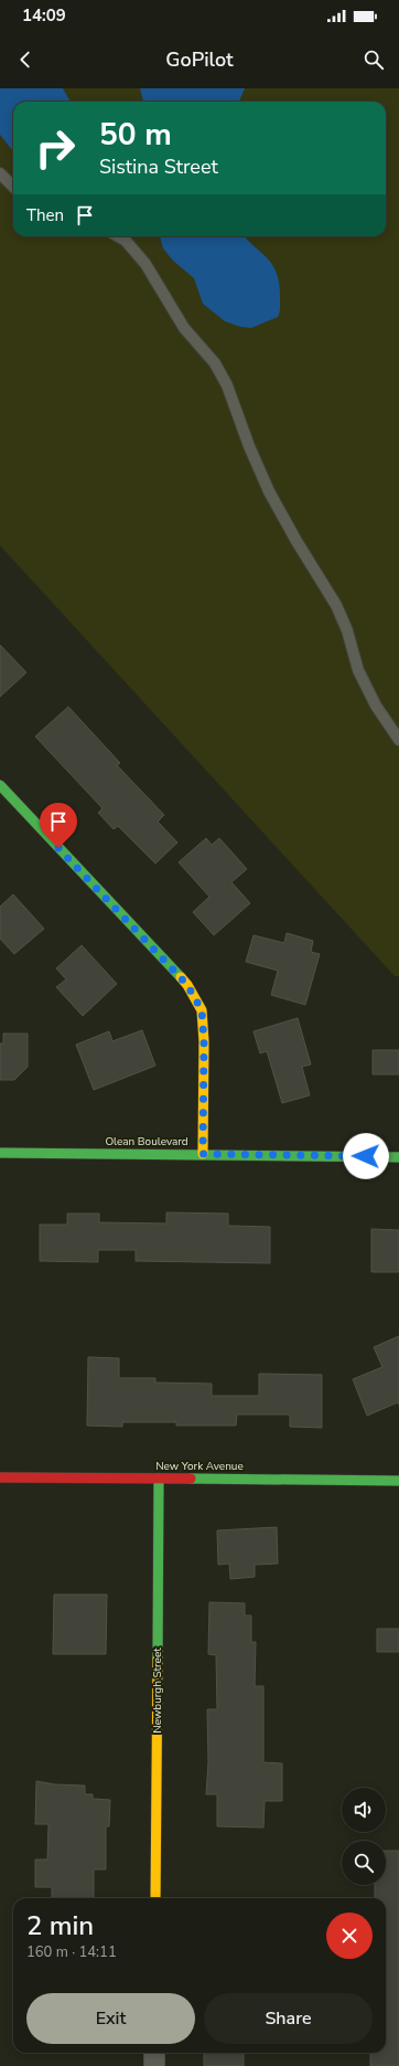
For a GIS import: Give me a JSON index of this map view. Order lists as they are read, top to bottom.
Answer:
{
  "streets": {
    "street": ["Olean Boulevard", "New York Avenue", "Newburgh Street"]
  },
  "crossings": [
    ["New York Avenue", "Newburgh Street"]
  ],
  "page": {
    "status": "14:09",
    "header": "GoPilot",
    "turn": ["50 m", "Sistina Street"],
    "then": "Then",
    "heading": ["2 min", "160 m · 14:11"],
    "buttons": ["Exit", "Share"]
  }
}
